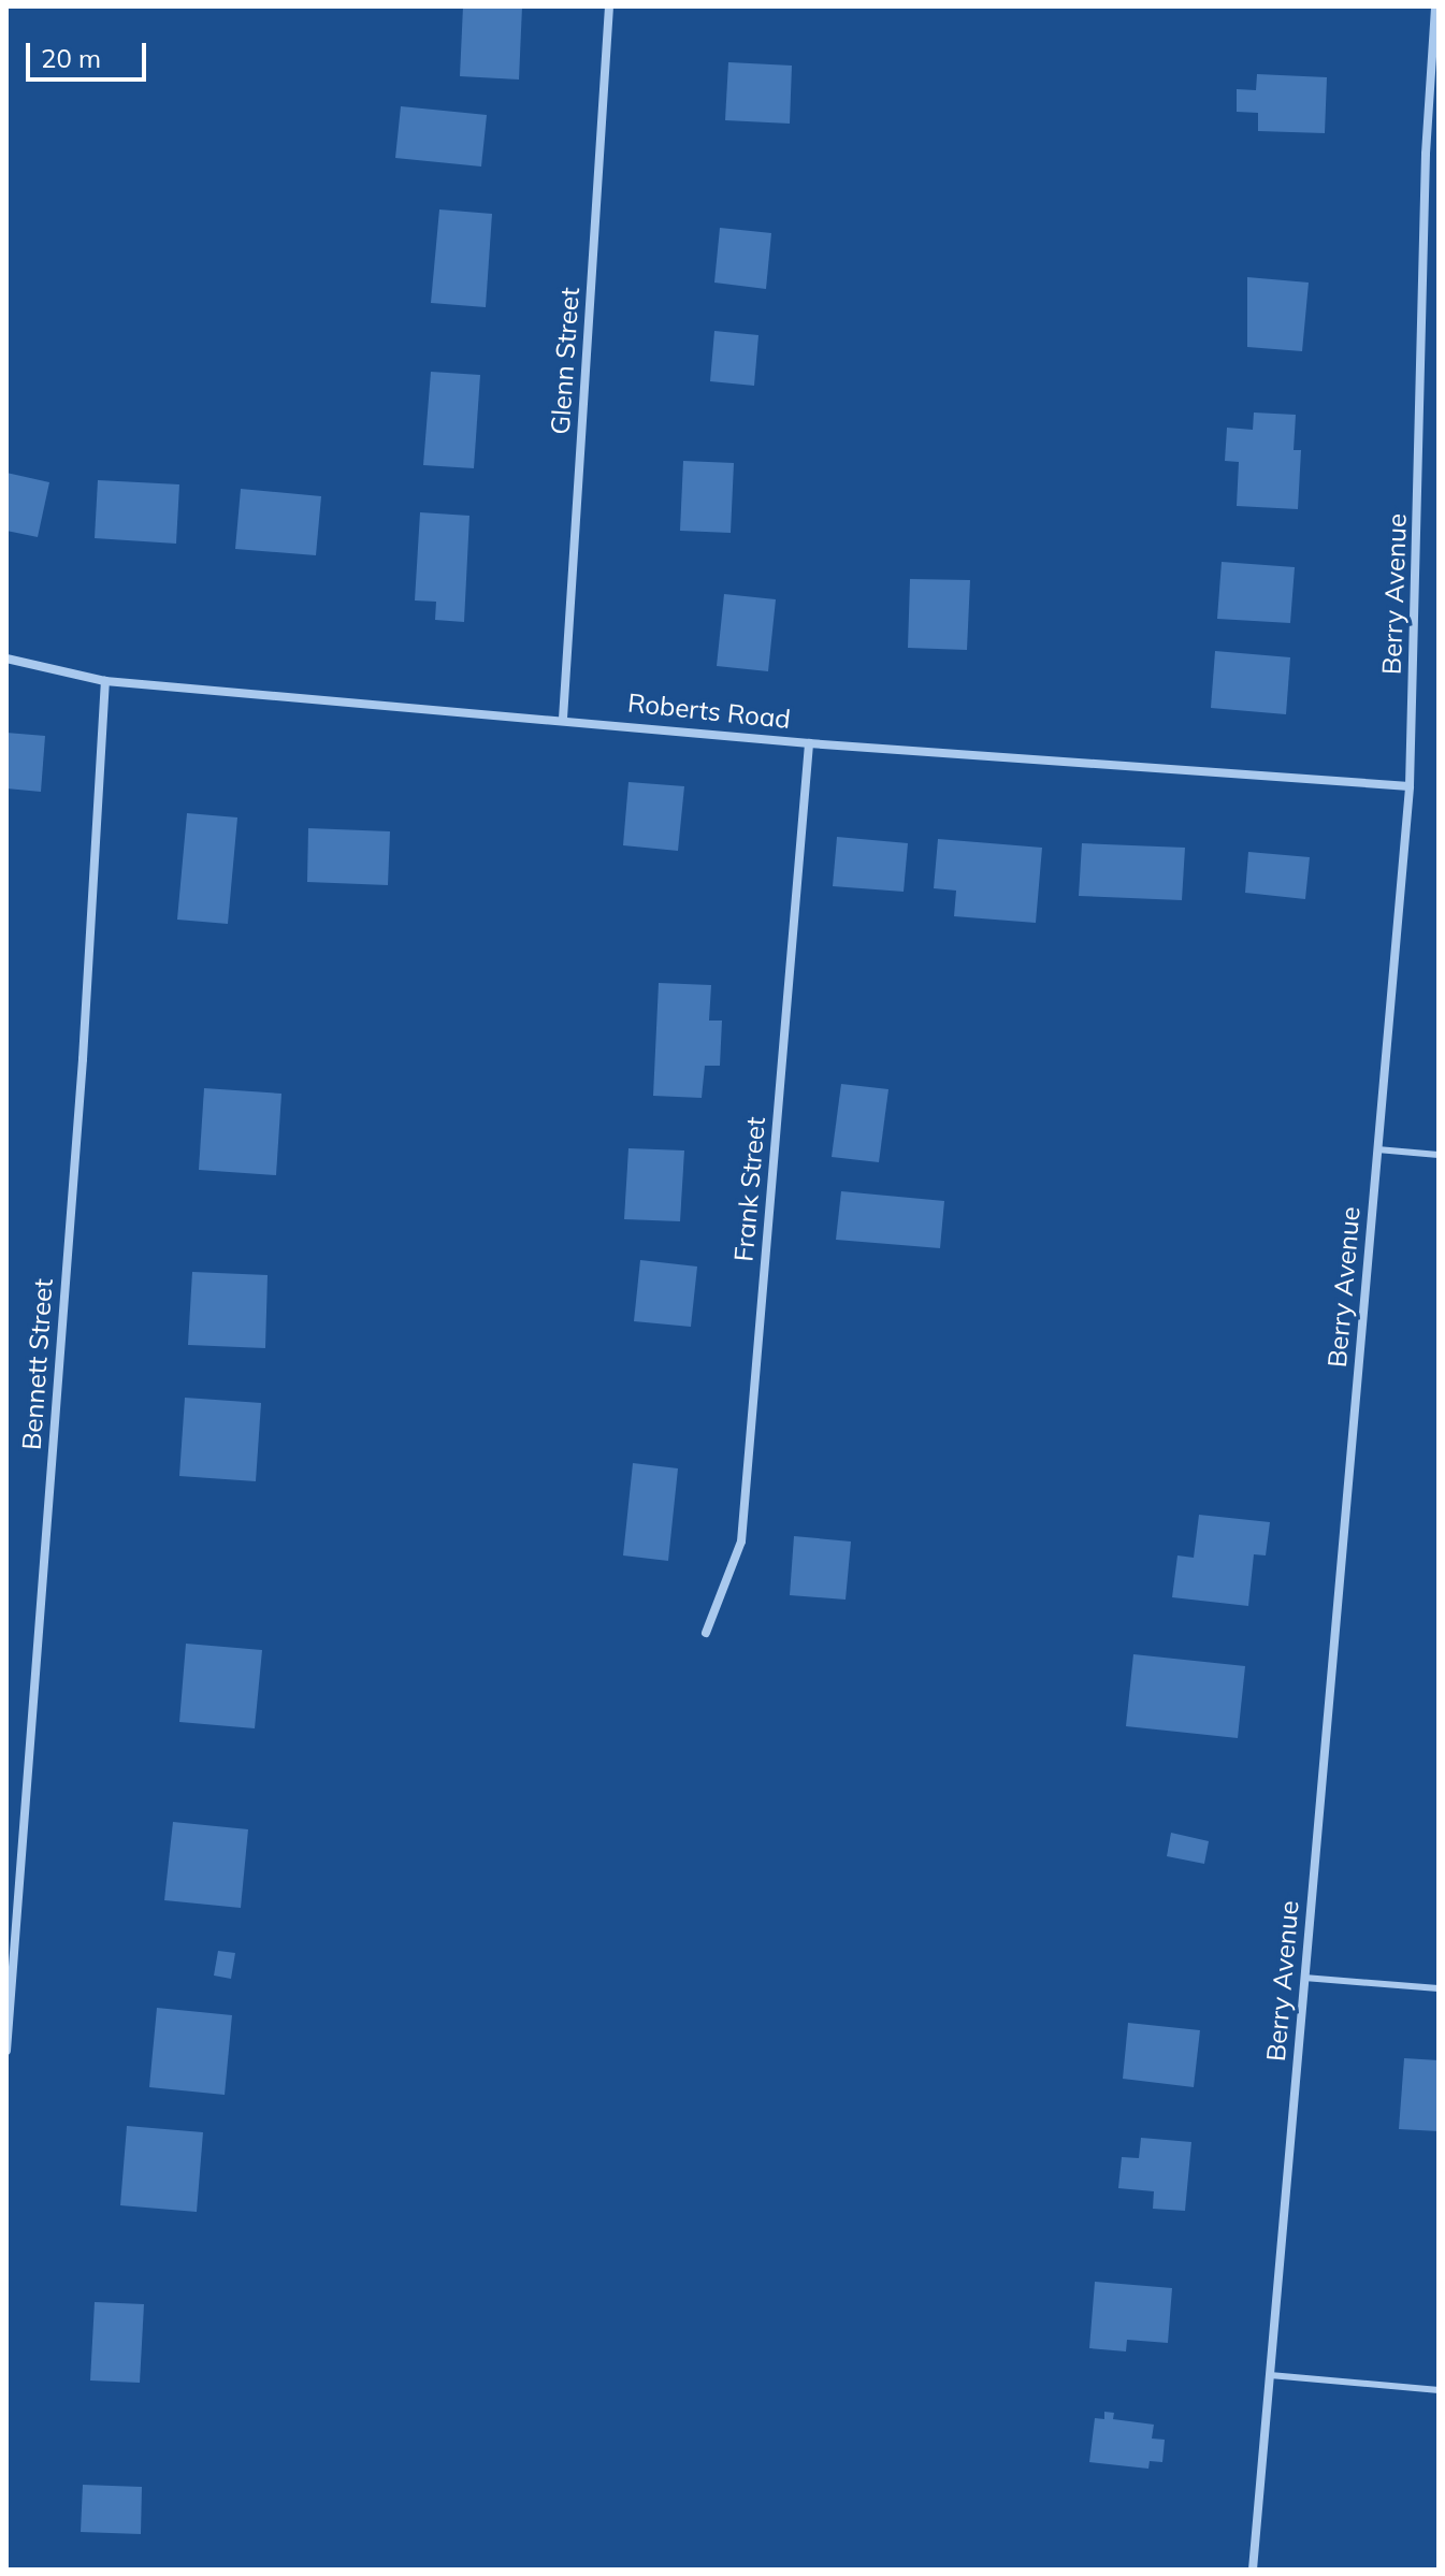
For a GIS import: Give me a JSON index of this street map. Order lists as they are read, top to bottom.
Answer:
{
  "streets": {
    "street": [
      "Glenn Street",
      "Berry Avenue",
      "Roberts Road",
      "Frank Street",
      "Bennett Street"
    ]
  },
  "crossings": [
    ["Glenn Street", "Roberts Road"],
    ["Berry Avenue", "Roberts Road"],
    ["Roberts Road", "Frank Street"],
    ["Roberts Road", "Bennett Street"]
  ],
  "scale_bar": "20 m"
}
